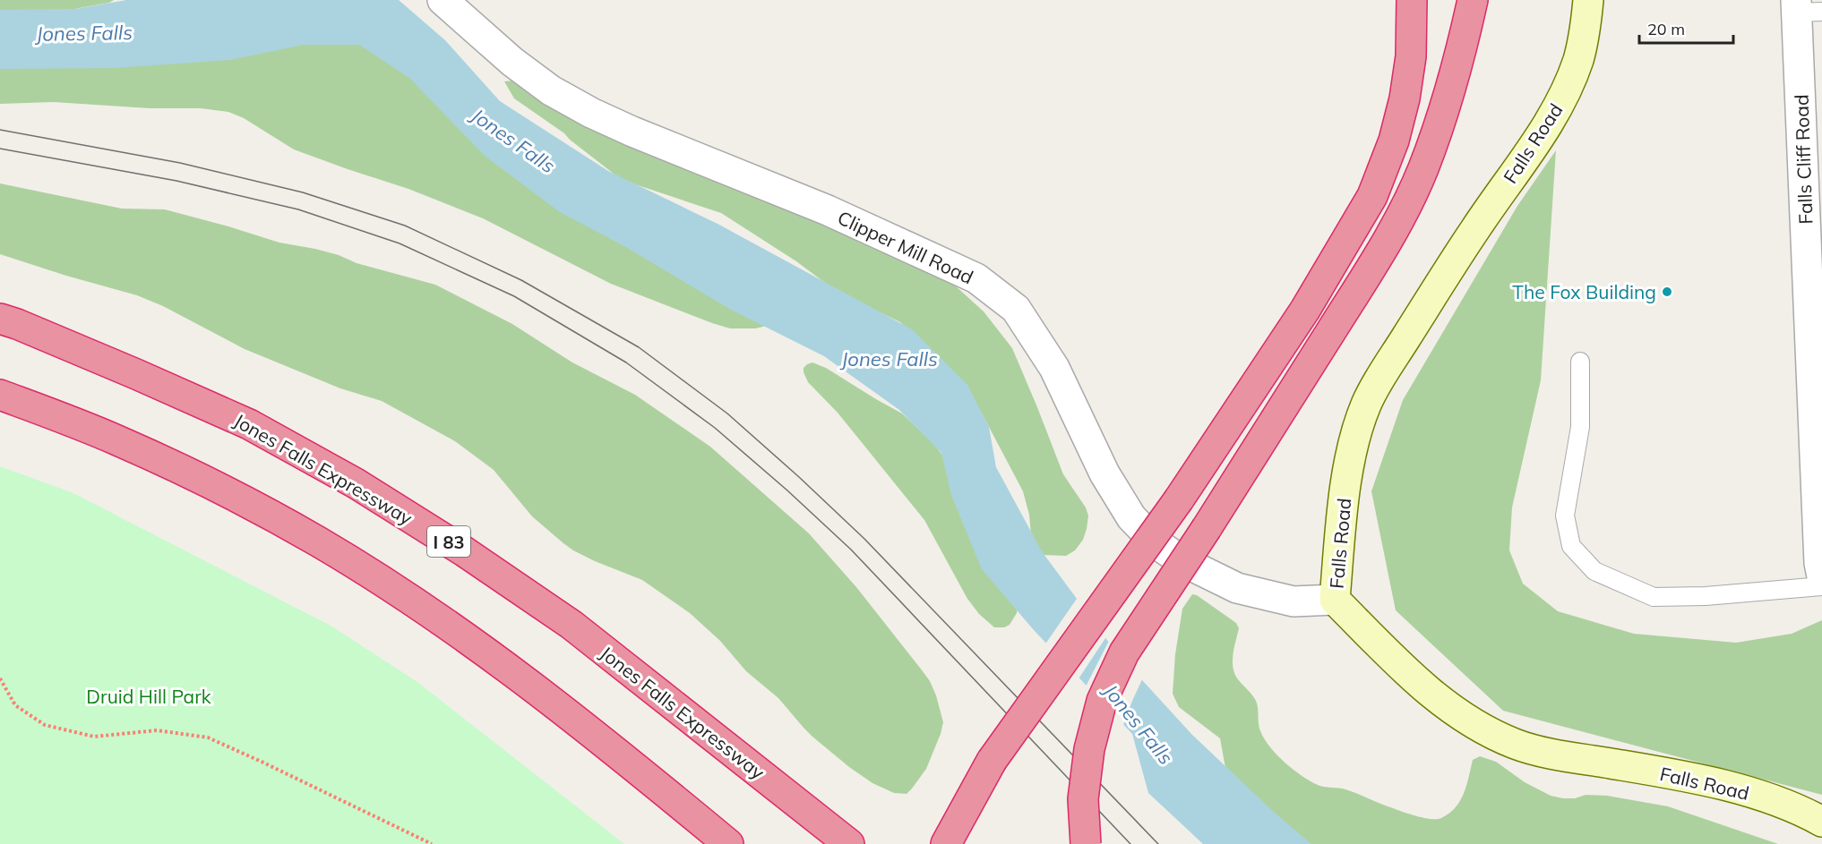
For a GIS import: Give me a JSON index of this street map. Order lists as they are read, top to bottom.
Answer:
{
  "streets": {
    "highway": ["Jones Falls Expressway", "I 83"],
    "main road": ["Falls Road"],
    "street": ["Falls Cliff Road", "Clipper Mill Road"]
  },
  "crossings": [
    ["Falls Road", "Clipper Mill Road"]
  ],
  "water": ["Jones Falls"],
  "parks": ["Druid Hill Park"],
  "places": ["The Fox Building"],
  "scale_bar": "20 m"
}
